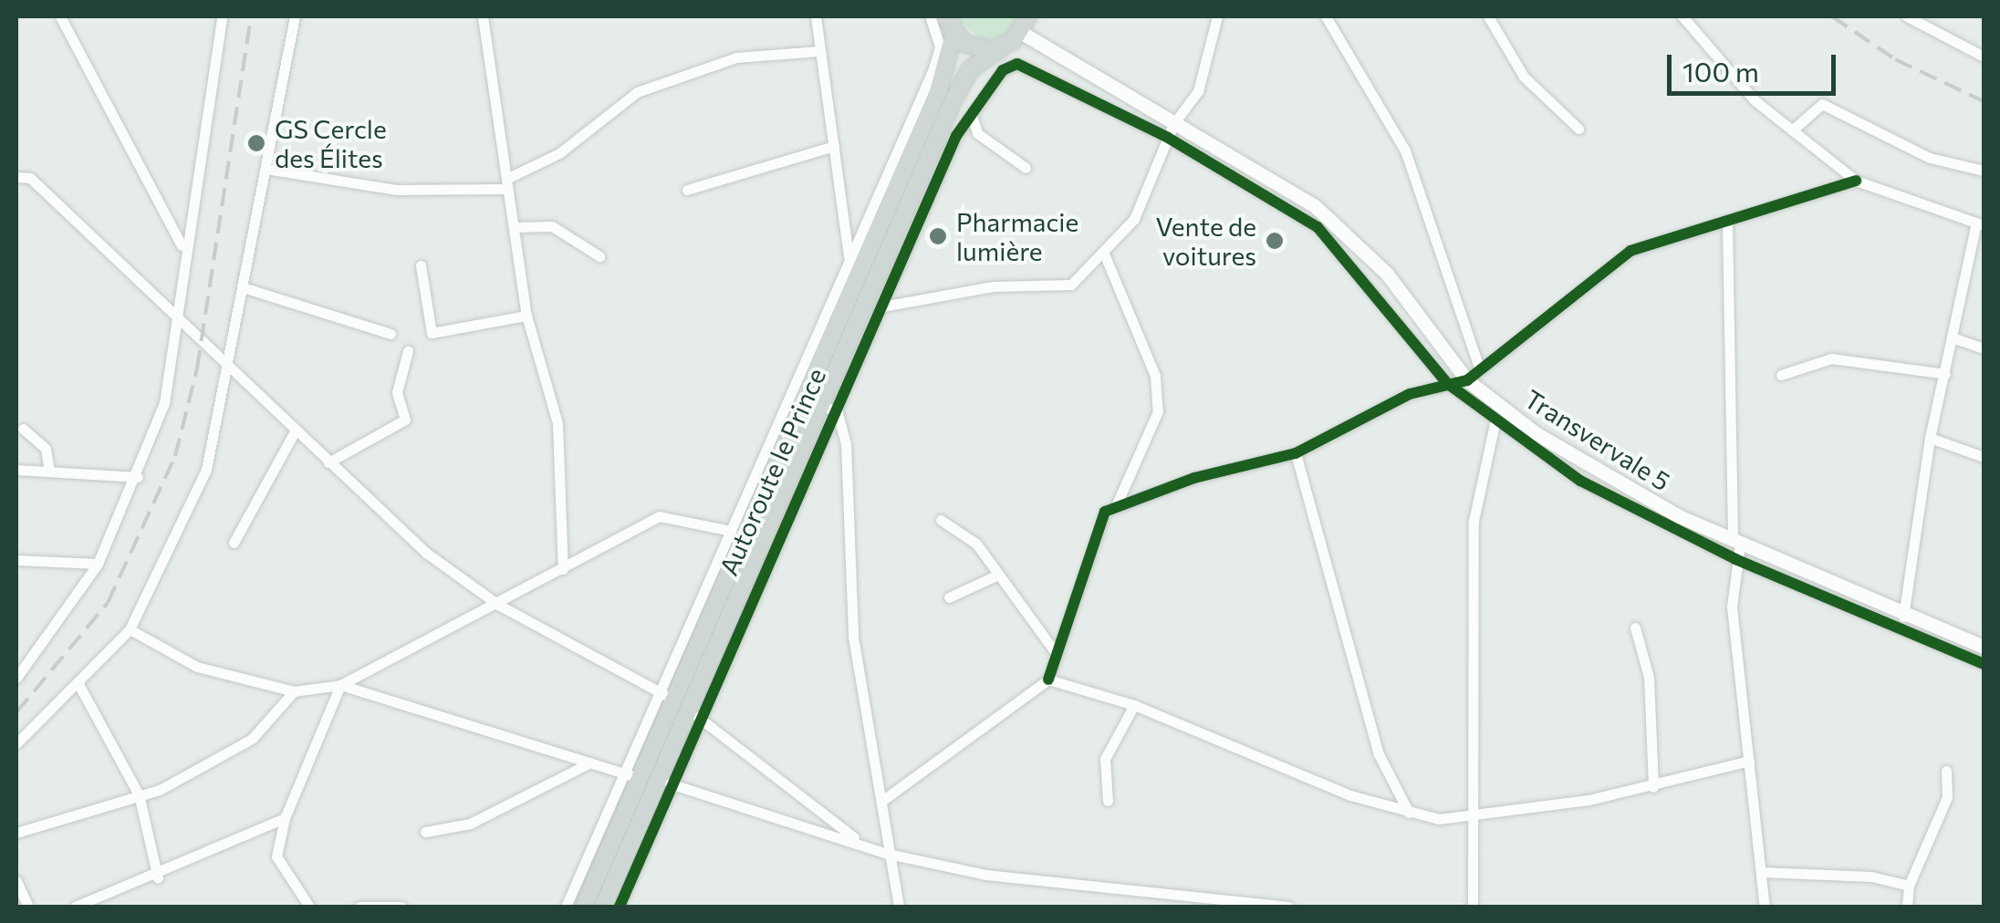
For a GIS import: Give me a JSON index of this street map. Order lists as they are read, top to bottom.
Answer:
{
  "streets": {
    "main road": ["Transvervale 5", "Autoroute le Prince"]
  },
  "crossings": [
    ["Transvervale 5", "Autoroute le Prince"]
  ],
  "places": ["GS Cercle des Élites", "Pharmacie lumière", "Vente de voitures"],
  "scale_bar": "100 m"
}
